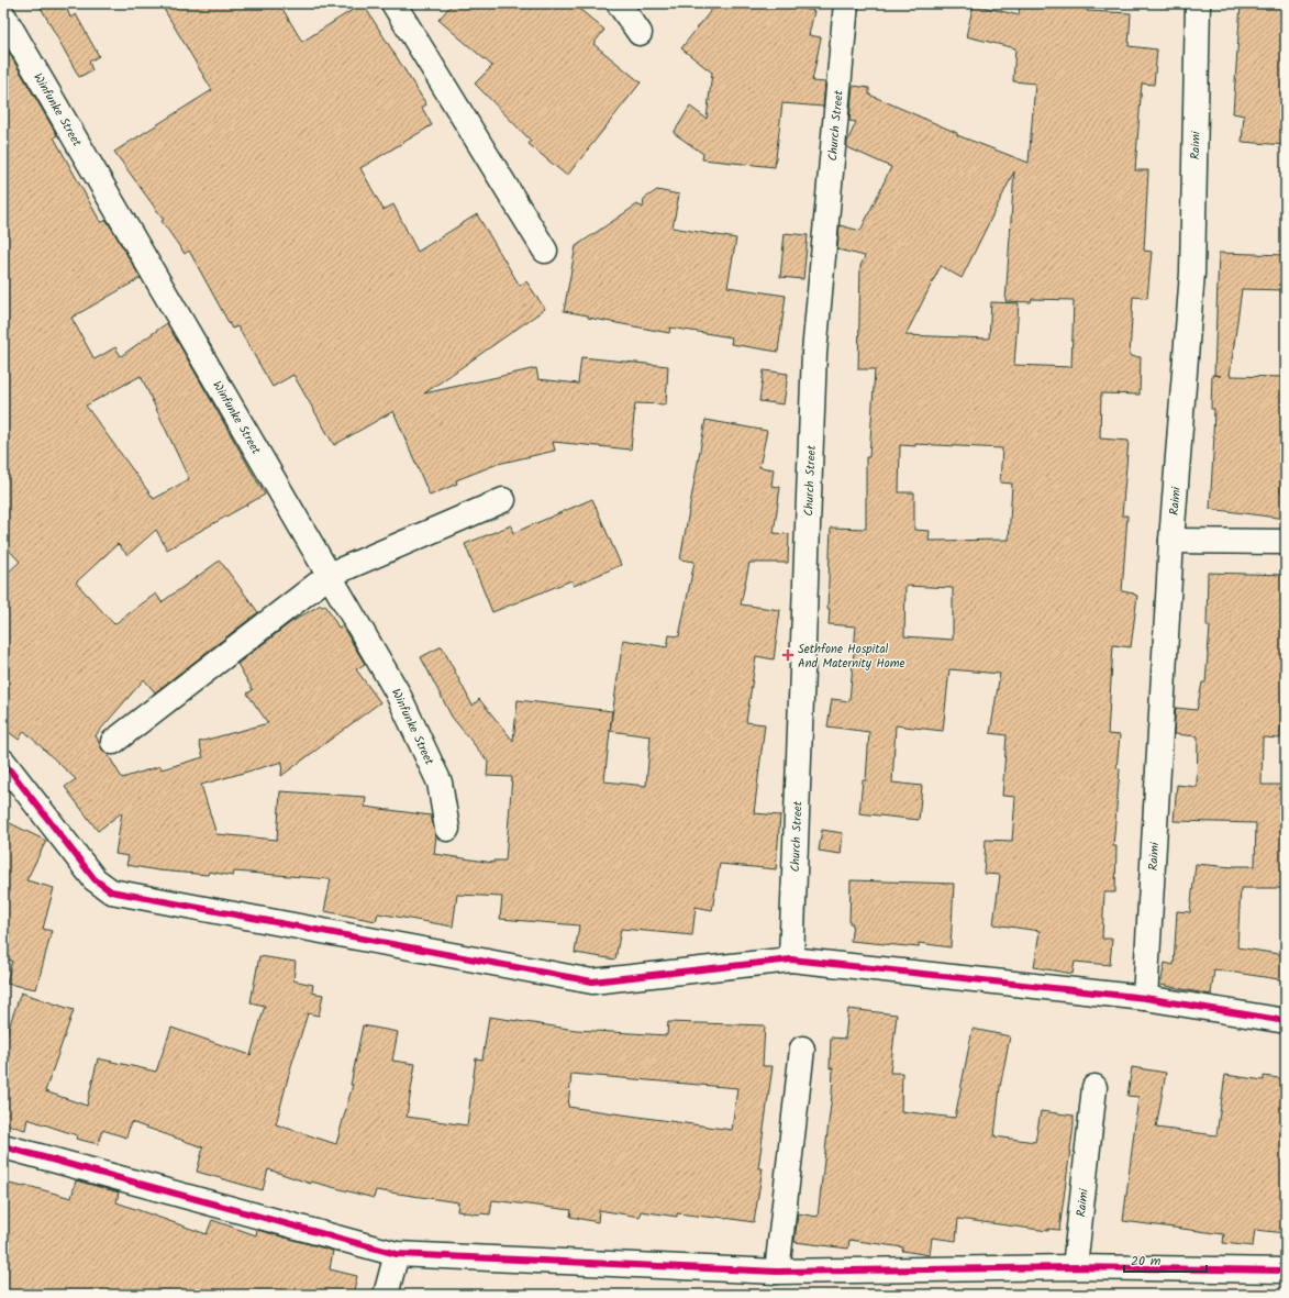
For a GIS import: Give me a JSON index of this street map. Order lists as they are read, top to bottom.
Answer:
{
  "streets": {
    "street": ["Winfunke Street", "Church Street", "Raimi"]
  },
  "places": {
    "health": ["Sethfone Hospital And Maternity Home"]
  },
  "scale_bar": "20 m"
}
